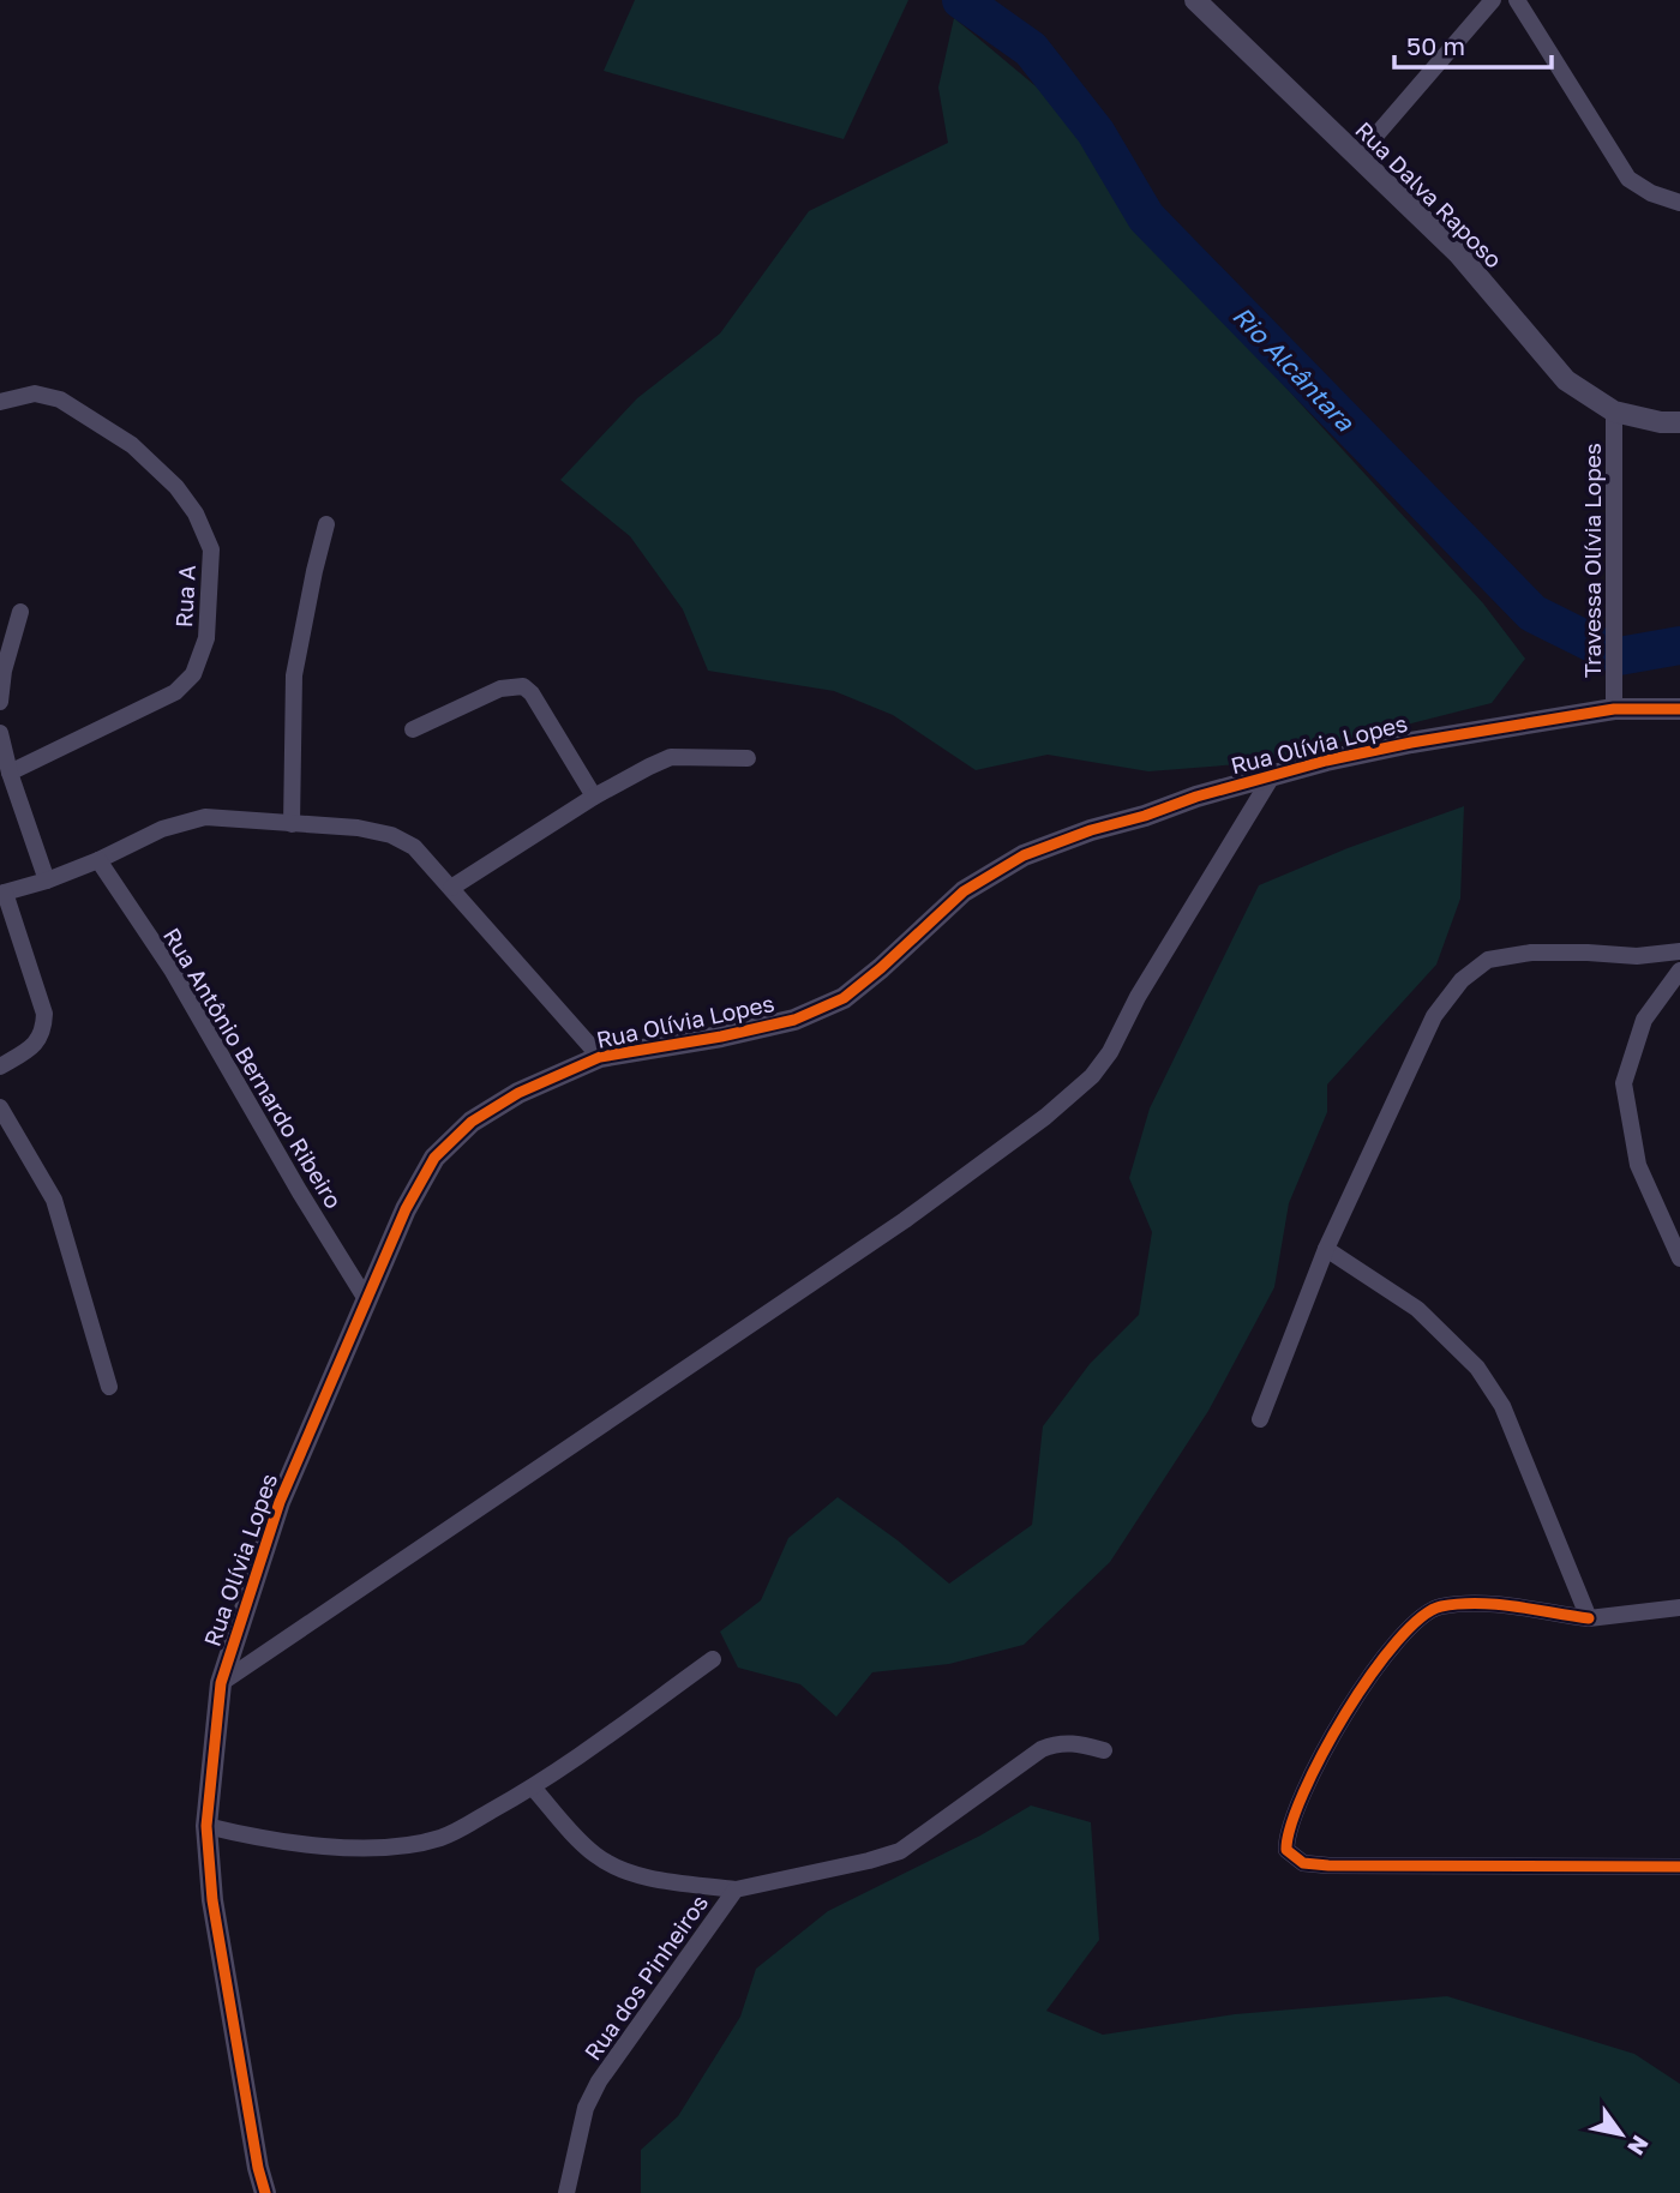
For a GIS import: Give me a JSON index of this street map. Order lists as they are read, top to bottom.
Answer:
{
  "streets": {
    "street": [
      "Rua Dalva Raposo",
      "Travessa Olívia Lopes",
      "Rua A",
      "Rua Olívia Lopes",
      "Rua Antônio Bernardo Ribeiro",
      "Rua dos Pinheiros"
    ]
  },
  "crossings": [
    ["Rua Dalva Raposo", "Travessa Olívia Lopes"],
    ["Travessa Olívia Lopes", "Rua Olívia Lopes"],
    ["Rua Olívia Lopes", "Rua Antônio Bernardo Ribeiro"]
  ],
  "water": ["Rio Alcântara"],
  "scale_bar": "50 m",
  "north": "bottom right"
}
